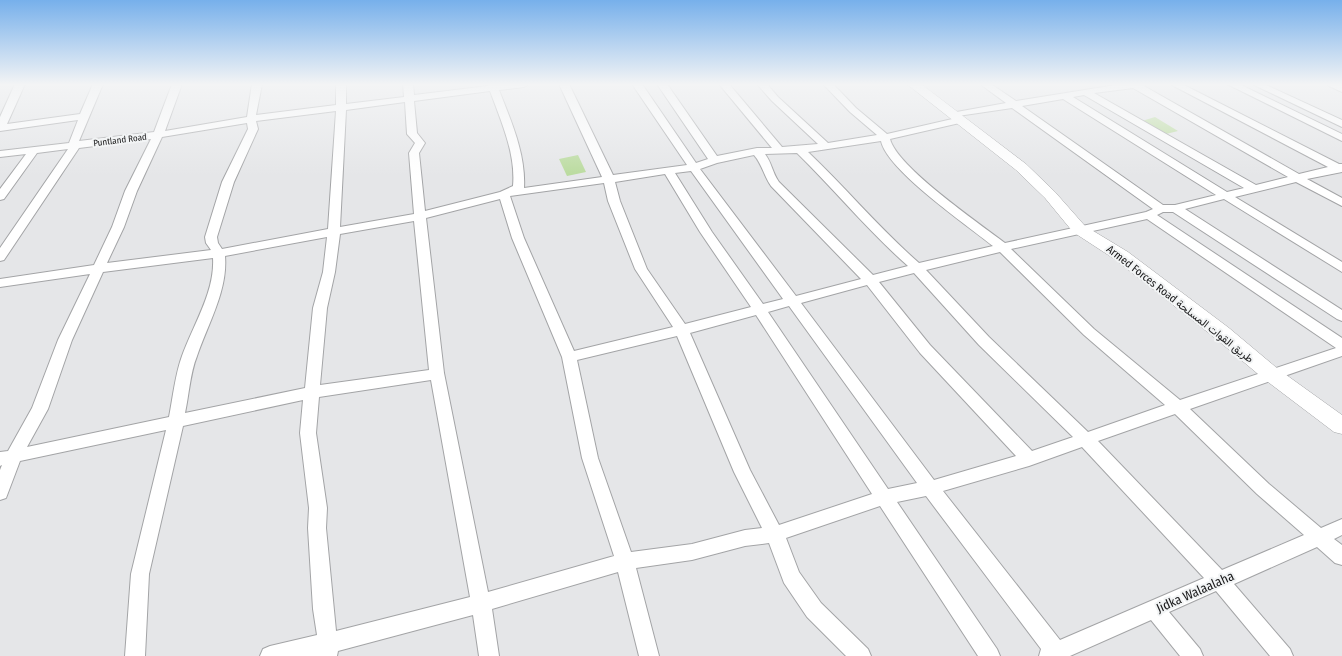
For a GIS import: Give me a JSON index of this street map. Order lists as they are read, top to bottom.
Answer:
{
  "streets": {
    "street": ["Puntland Road", "Armed Forces Road طريق القوات المسلحة", "Jidka Walaalaha"]
  }
}
